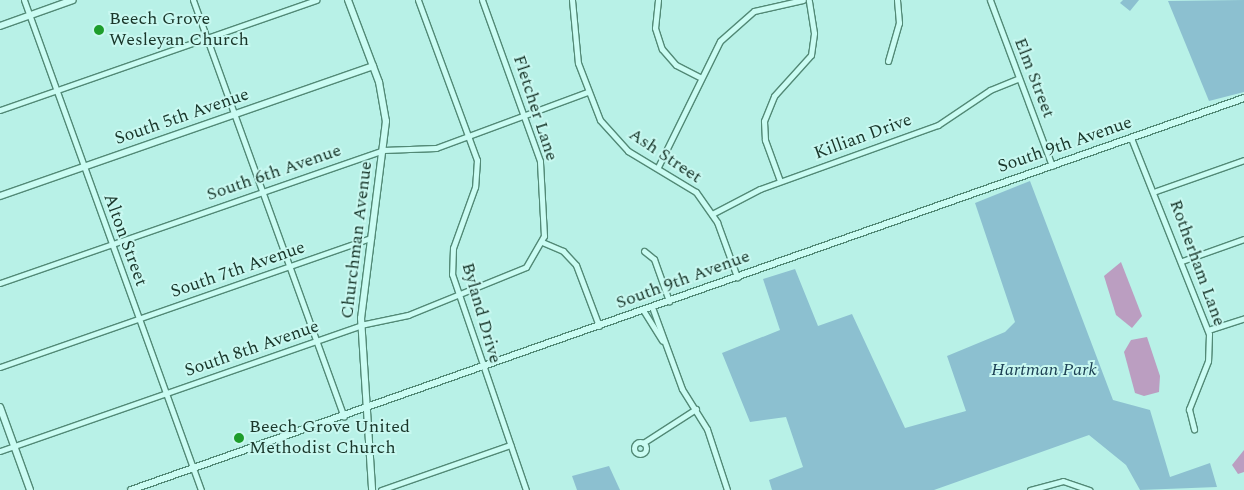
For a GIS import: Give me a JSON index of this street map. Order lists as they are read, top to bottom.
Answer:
{
  "streets": {
    "street": [
      "Elm Street",
      "Fletcher Lane",
      "South 5th Avenue",
      "Killian Drive",
      "South 9th Avenue",
      "Ash Street",
      "South 6th Avenue",
      "Alton Street",
      "Churchman Avenue",
      "Rotherham Lane",
      "South 7th Avenue",
      "Byland Drive",
      "South 8th Avenue"
    ]
  },
  "crossings": [
    ["Elm Street", "Killian Drive"],
    ["Elm Street", "South 9th Avenue"],
    ["Fletcher Lane", "South 6th Avenue"],
    ["Fletcher Lane", "South 8th Avenue"],
    ["South 5th Avenue", "Alton Street"],
    ["South 5th Avenue", "Churchman Avenue"],
    ["Killian Drive", "Ash Street"],
    ["South 9th Avenue", "Ash Street"],
    ["South 9th Avenue", "Alton Street"],
    ["South 9th Avenue", "Churchman Avenue"],
    ["South 9th Avenue", "Rotherham Lane"],
    ["South 9th Avenue", "Byland Drive"],
    ["Ash Street", "South 6th Avenue"],
    ["South 6th Avenue", "Alton Street"],
    ["South 6th Avenue", "Churchman Avenue"],
    ["South 6th Avenue", "Byland Drive"],
    ["Alton Street", "South 7th Avenue"],
    ["Alton Street", "South 8th Avenue"],
    ["Churchman Avenue", "South 7th Avenue"],
    ["Churchman Avenue", "South 8th Avenue"],
    ["Byland Drive", "South 8th Avenue"]
  ],
  "parks": ["Hartman Park"],
  "places": ["Beech Grove Wesleyan Church", "Beech Grove United Methodist Church"]
}
